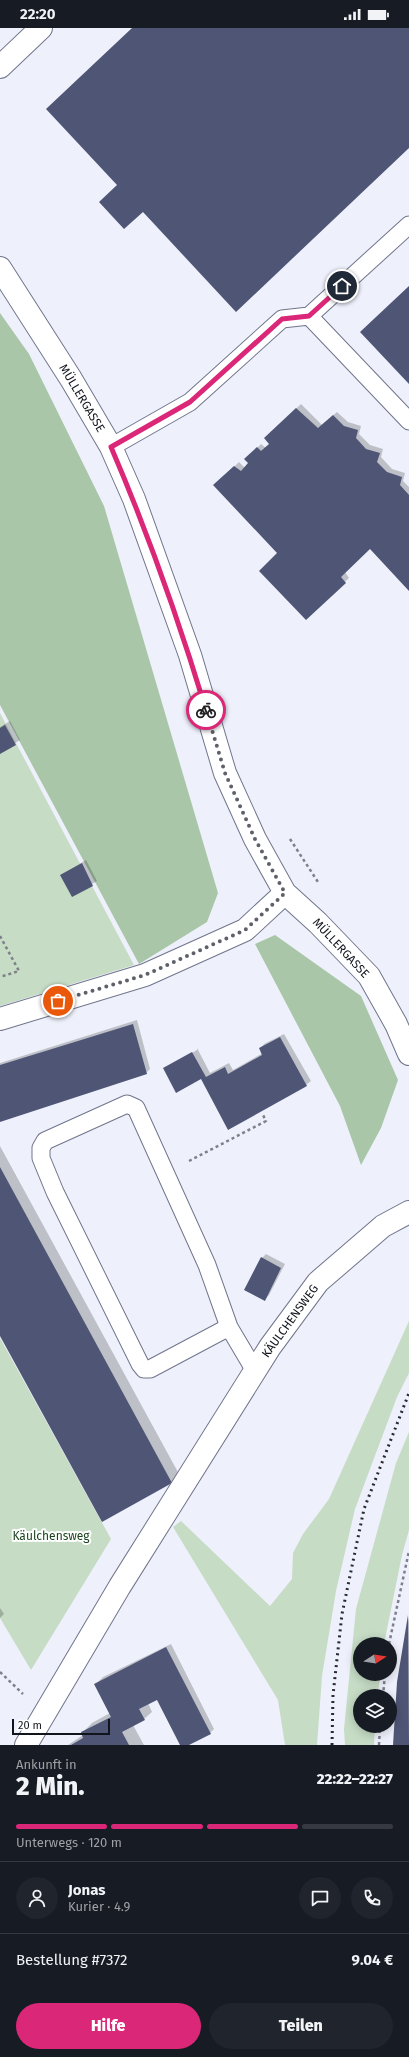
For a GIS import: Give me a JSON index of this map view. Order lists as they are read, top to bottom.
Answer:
{
  "streets": {
    "street": ["MÜLLERGASSE", "KÄULCHENSWEG"]
  },
  "parks": ["Käulchensweg"],
  "scale_bar": "20 m",
  "north": "right",
  "page": {
    "status": "22:20",
    "scale": "20 m",
    "heading": ["2 Min.", "Ankunft in", "22:22–22:27"],
    "panel": [
      "Jonas",
      "Kurier · 4.9",
      "Bestellung #7372",
      "9.04 €"
    ],
    "bar": "Unterwegs · 120 m",
    "buttons": ["Hilfe", "Teilen"]
  }
}
